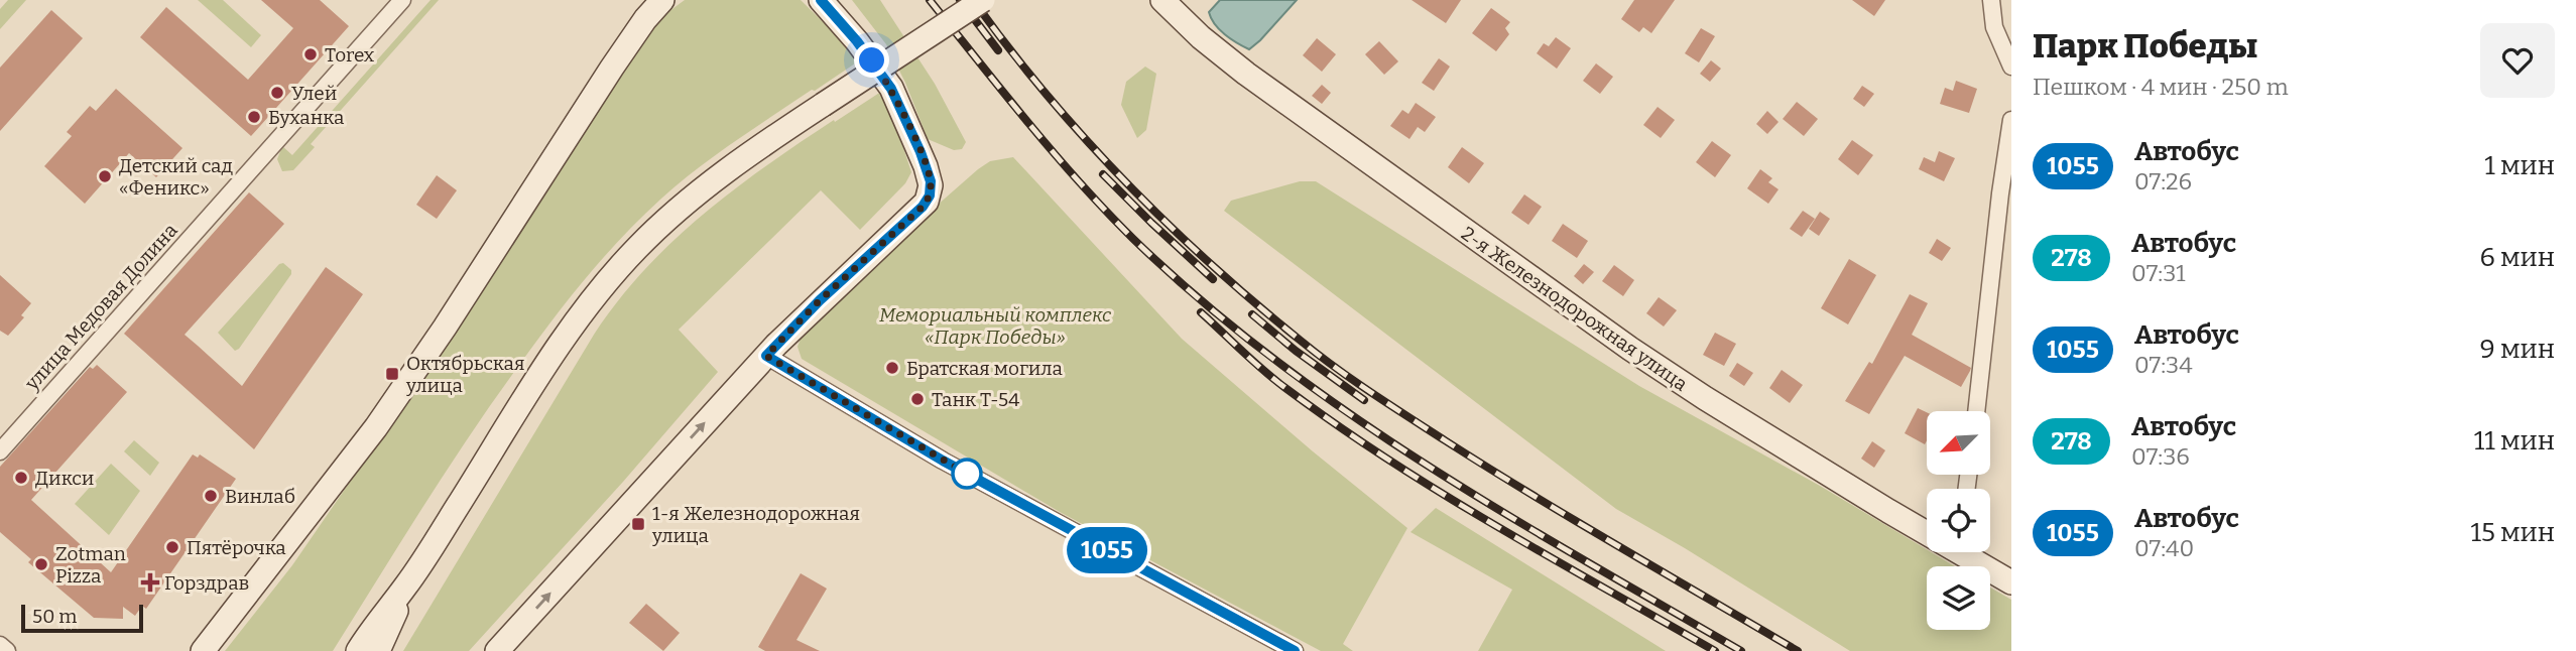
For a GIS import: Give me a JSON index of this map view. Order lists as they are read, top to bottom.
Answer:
{
  "streets": {
    "street": ["улица Медовая Долина", "2-я Железнодорожная улица"]
  },
  "parks": ["Мемориальный комплекс «Парк Победы»"],
  "places": {
    "other": [
      "Torex",
      "Улей",
      "Буханка",
      "Детский сад «Феникс»",
      "Братская могила",
      "Танк Т-54",
      "Дикси",
      "Винлаб",
      "Пятёрочка",
      "Zotman Pizza"
    ],
    "transit": ["Октябрьская улица", "1-я Железнодорожная улица"],
    "health": ["Горздрав"]
  },
  "lines": ["bus line 1055"],
  "scale_bar": "50 m",
  "north": "bottom left",
  "page": {
    "on_map": "1055",
    "heading": ["Парк Победы", "Пешком · 4 мин · 250 m"],
    "list": [
      {
        "mark": "1055",
        "name": "Автобус",
        "note": "07:26",
        "value": "1 мин"
      },
      {
        "mark": "278",
        "name": "Автобус",
        "note": "07:31",
        "value": "6 мин"
      },
      {
        "mark": "1055",
        "name": "Автобус",
        "note": "07:34",
        "value": "9 мин"
      },
      {
        "mark": "278",
        "name": "Автобус",
        "note": "07:36",
        "value": "11 мин"
      },
      {
        "mark": "1055",
        "name": "Автобус",
        "note": "07:40",
        "value": "15 мин"
      }
    ],
    "scale": "50 m"
  }
}
